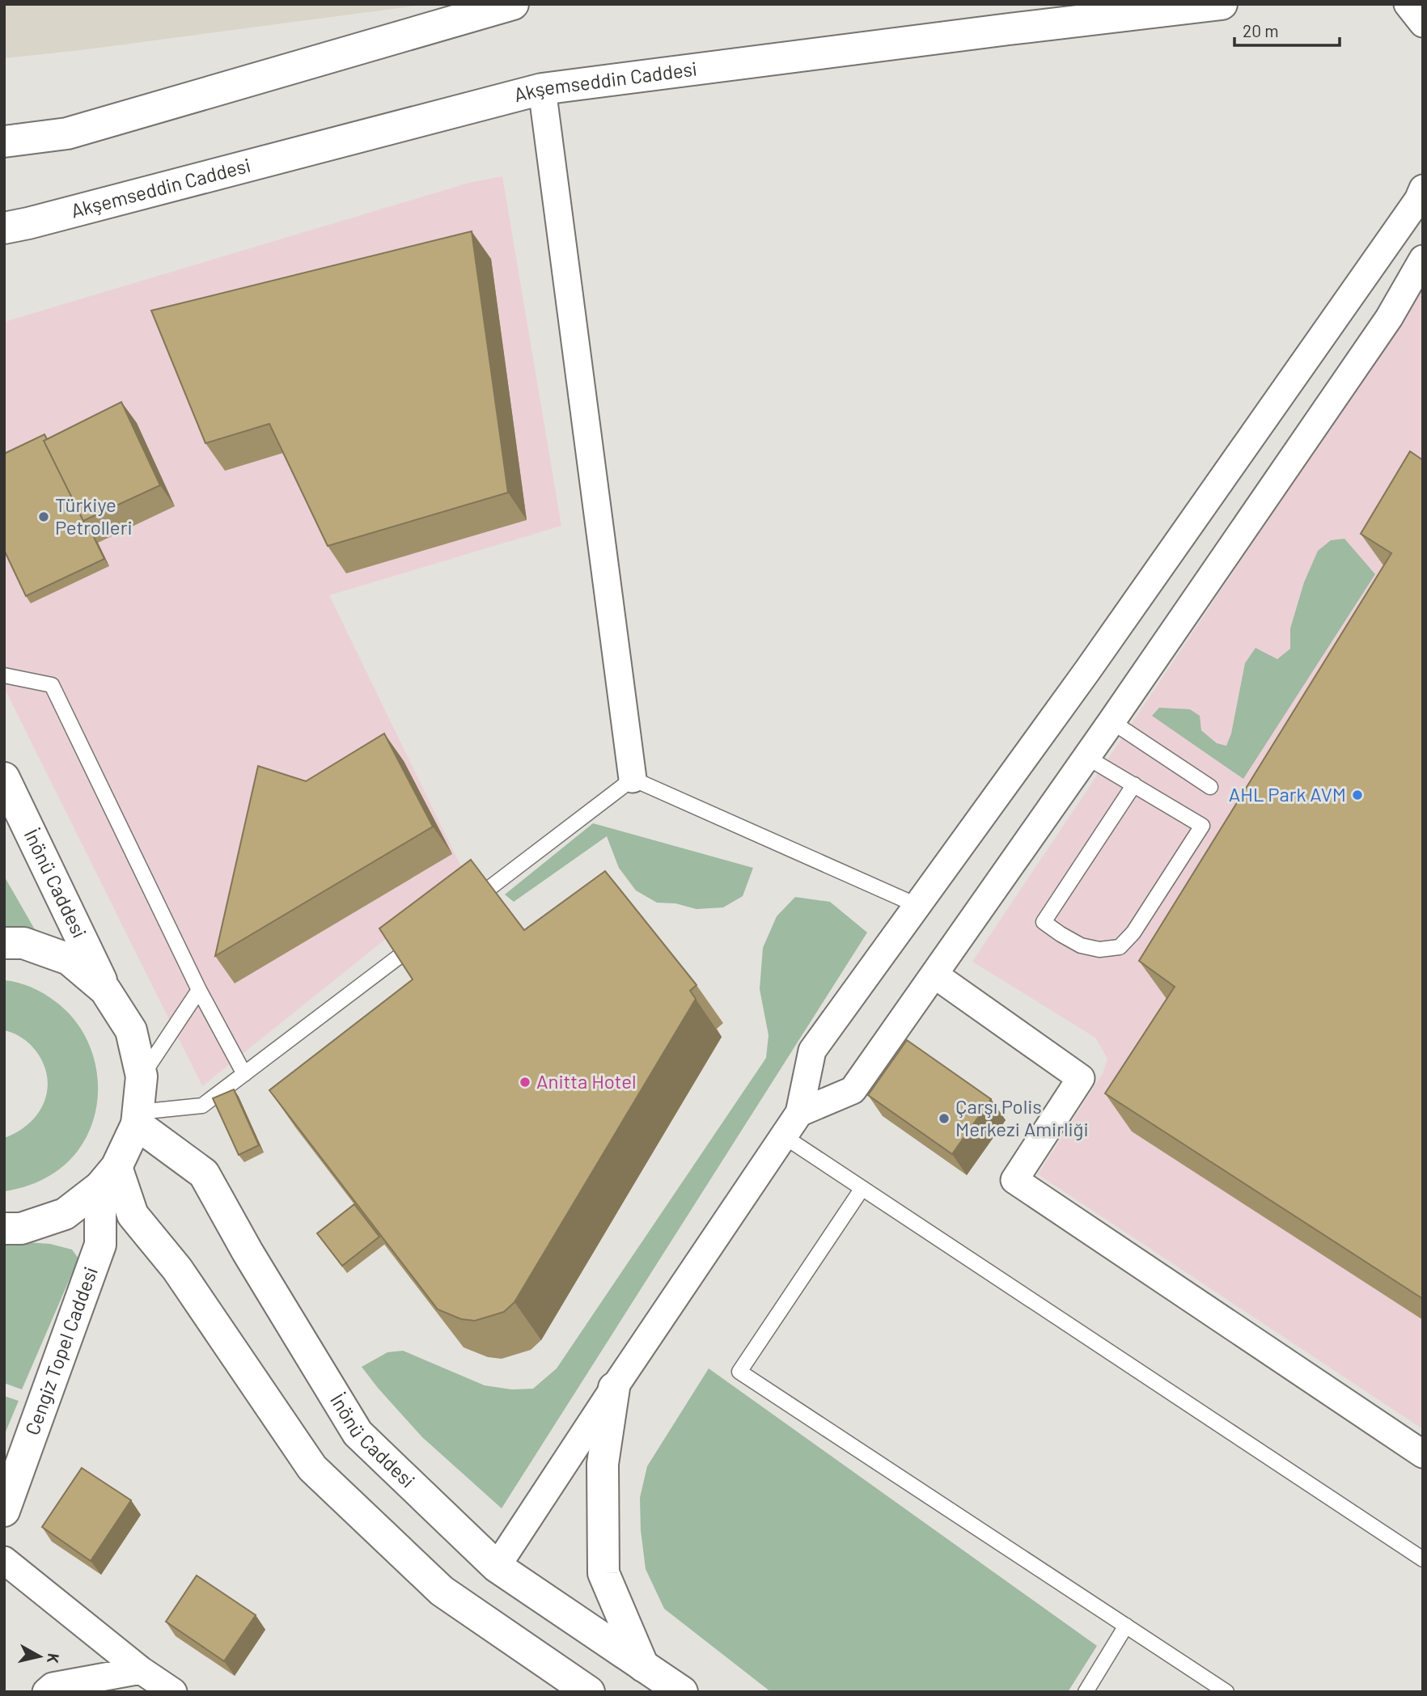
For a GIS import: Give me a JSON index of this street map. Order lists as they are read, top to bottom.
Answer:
{
  "streets": {
    "main road": ["Akşemseddin Caddesi", "İnönü Caddesi", "Cengiz Topel Caddesi"]
  },
  "places": [
    "Türkiye Petrolleri",
    "AHL Park AVM",
    "Anitta Hotel",
    "Çarşı Polis Merkezi Amirliği"
  ],
  "scale_bar": "20 m",
  "north": "right"
}
